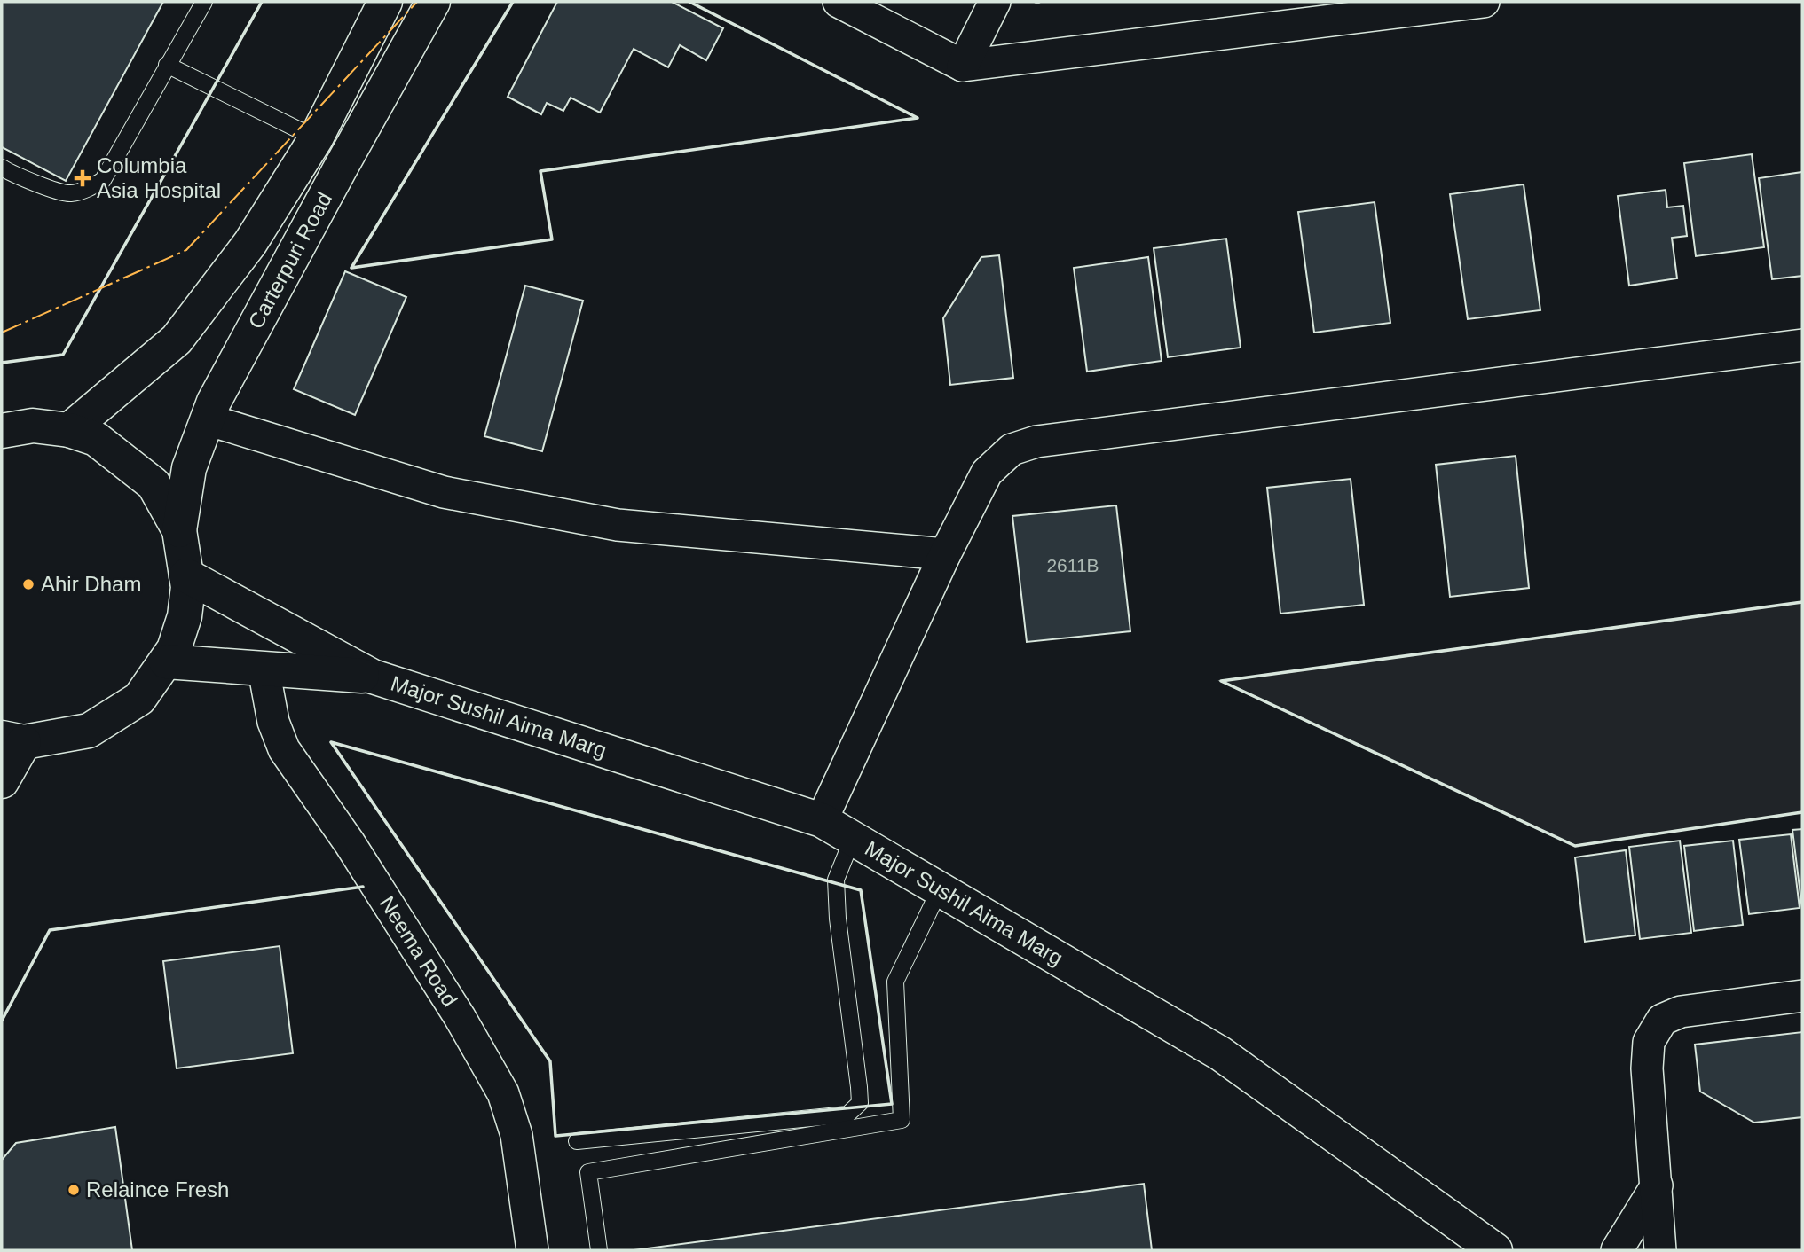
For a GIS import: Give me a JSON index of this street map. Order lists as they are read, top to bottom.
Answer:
{
  "streets": {
    "main road": ["Carterpuri Road", "Major Sushil Aima Marg"],
    "street": ["Neema Road"]
  },
  "crossings": [
    ["Major Sushil Aima Marg", "Neema Road"]
  ],
  "places": {
    "health": ["Columbia Asia Hospital"],
    "other": ["Ahir Dham", "Relaince Fresh"]
  },
  "house_numbers": ["2611B"]
}
